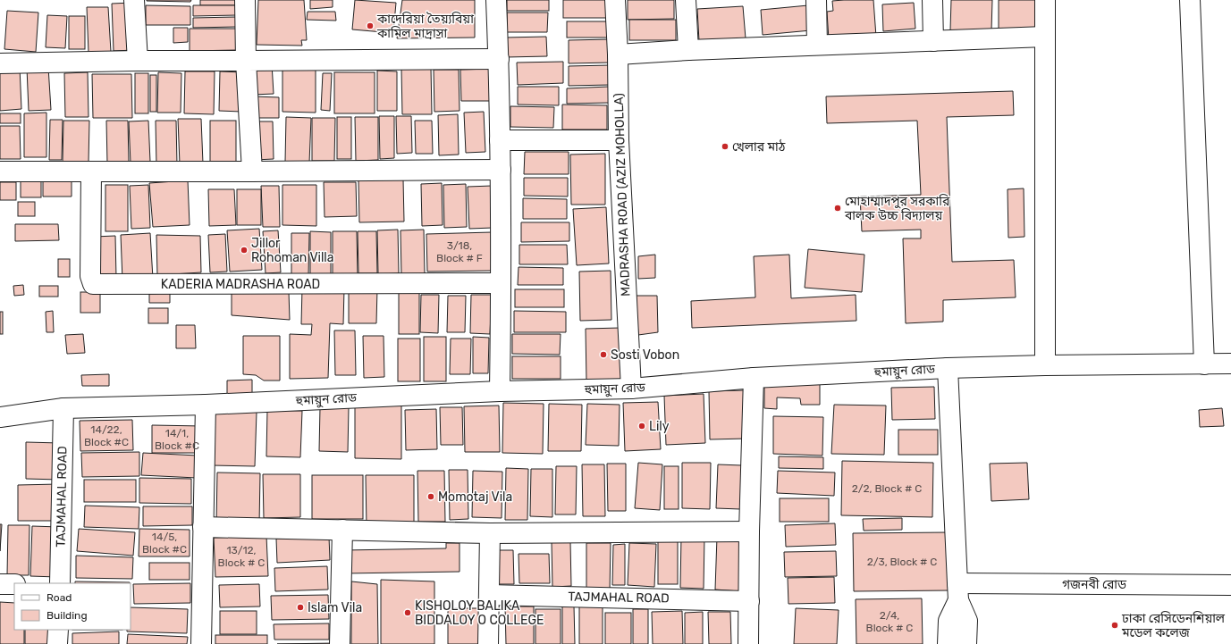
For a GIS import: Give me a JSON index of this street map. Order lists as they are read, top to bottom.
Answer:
{
  "streets": {
    "street": [
      "MADRASHA ROAD (AZIZ MOHOLLA)",
      "KADERIA MADRASHA ROAD",
      "হুমায়ুন রোড",
      "TAJMAHAL ROAD",
      "গজনবী রোড"
    ]
  },
  "crossings": [
    ["MADRASHA ROAD (AZIZ MOHOLLA)", "হুমায়ুন রোড"],
    ["হুমায়ুন রোড", "TAJMAHAL ROAD"]
  ],
  "places": [
    "কাদেরিয়া তৈয়্যবিয়া কামিল মাদ্রাসা",
    "খেলার মাঠ",
    "মোহাম্মাদপুর সরকারি বালক উচ্চ বিদ্যালয়",
    "Jillor Rohoman Villa",
    "Sosti Vobon",
    "Lily",
    "Momotaj Vila",
    "Islam Vila",
    "KISHOLOY BALIKA BIDDALOY O COLLEGE",
    "ঢাকা রেসিডেনশিয়াল মডেল কলেজ"
  ],
  "house_numbers": [
    "3/18, Block # F",
    "14/22, Block #C",
    "14/1, Block #C",
    "2/2, Block # C",
    "14/5, Block #C",
    "13/12, Block # C",
    "2/3, Block # C",
    "2/4, Block # C"
  ],
  "legend": ["Road", "Building"]
}
